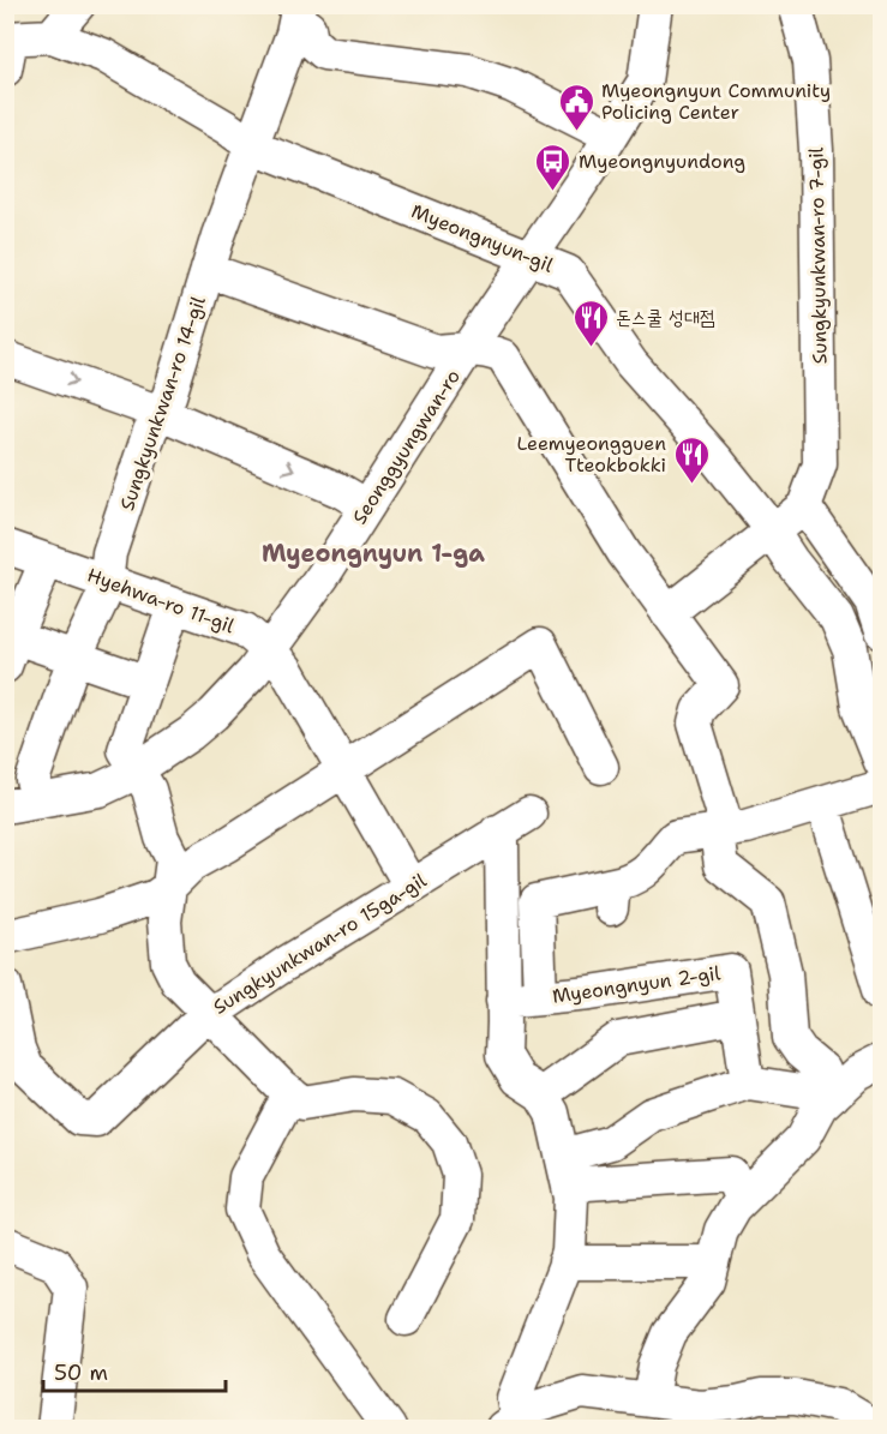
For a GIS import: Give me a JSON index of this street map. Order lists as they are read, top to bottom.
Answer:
{
  "streets": {
    "street": [
      "Myeongnyun-gil",
      "Sungkyunkwan-ro 7-gil",
      "Sungkyunkwan-ro 14-gil",
      "Seonggyungwan-ro",
      "Hyehwa-ro 11-gil",
      "Sungkyunkwan-ro 15ga-gil",
      "Myeongnyun 2-gil"
    ]
  },
  "crossings": [
    ["Myeongnyun-gil", "Sungkyunkwan-ro 14-gil"],
    ["Myeongnyun-gil", "Seonggyungwan-ro"],
    ["Sungkyunkwan-ro 14-gil", "Seonggyungwan-ro"],
    ["Sungkyunkwan-ro 14-gil", "Hyehwa-ro 11-gil"],
    ["Seonggyungwan-ro", "Hyehwa-ro 11-gil"]
  ],
  "districts": ["Myeongnyun 1-ga"],
  "places": {
    "public building": ["Myeongnyun Community Policing Center"],
    "bus stop": ["Myeongnyundong"],
    "restaurant": ["돈스쿨 성대점", "Leemyeongguen Tteokbokki"]
  },
  "scale_bar": "50 m"
}
